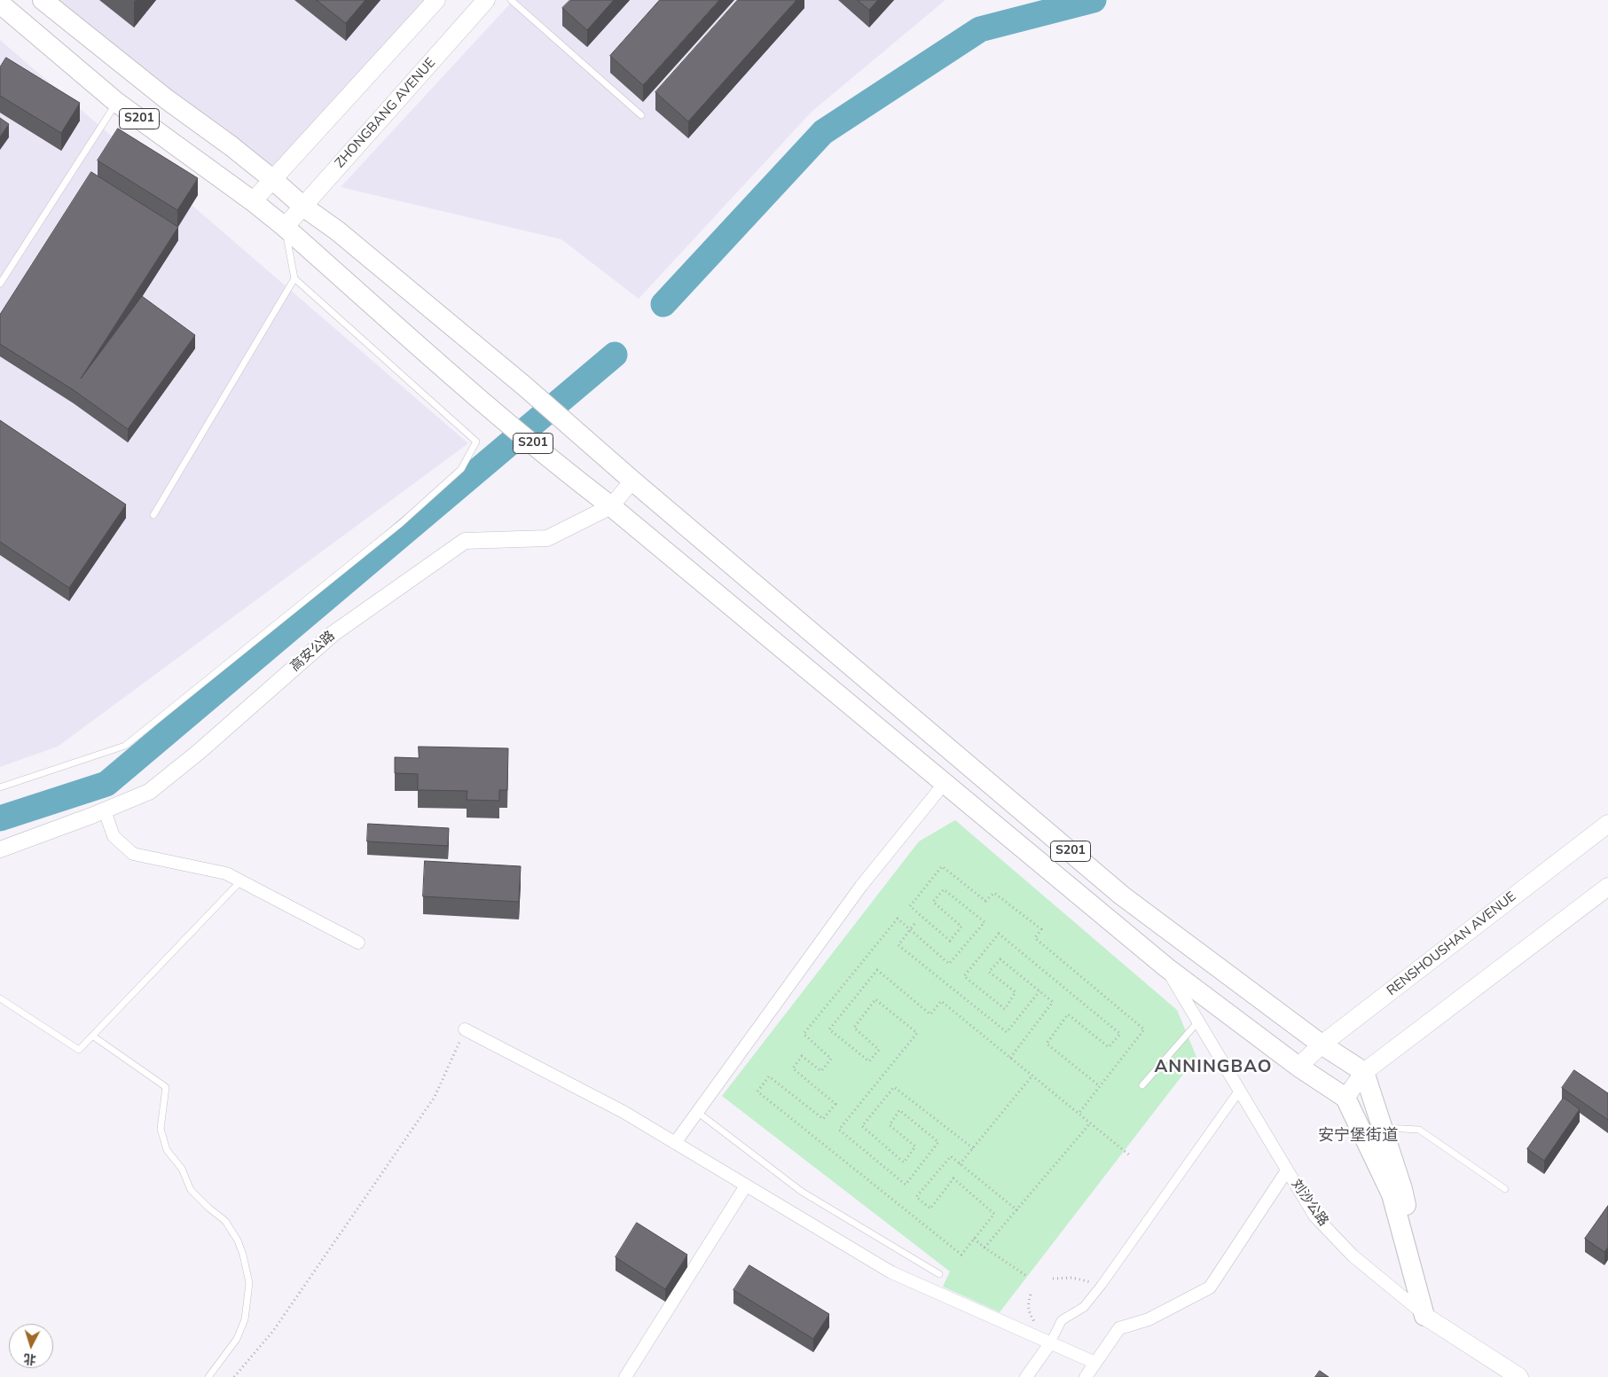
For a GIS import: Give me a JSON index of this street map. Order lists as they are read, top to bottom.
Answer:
{
  "streets": {
    "main road": [
      "ZHONGBANG AVENUE",
      "S201",
      "RENSHOUSHAN AVENUE",
      "刘沙公路"
    ],
    "street": ["高安公路"]
  },
  "crossings": [
    ["ZHONGBANG AVENUE", "S201"],
    ["S201", "高安公路"],
    ["S201", "RENSHOUSHAN AVENUE"],
    ["S201", "刘沙公路"]
  ],
  "districts": ["ANNINGBAO", "安宁堡街道"],
  "north": "bottom"
}
